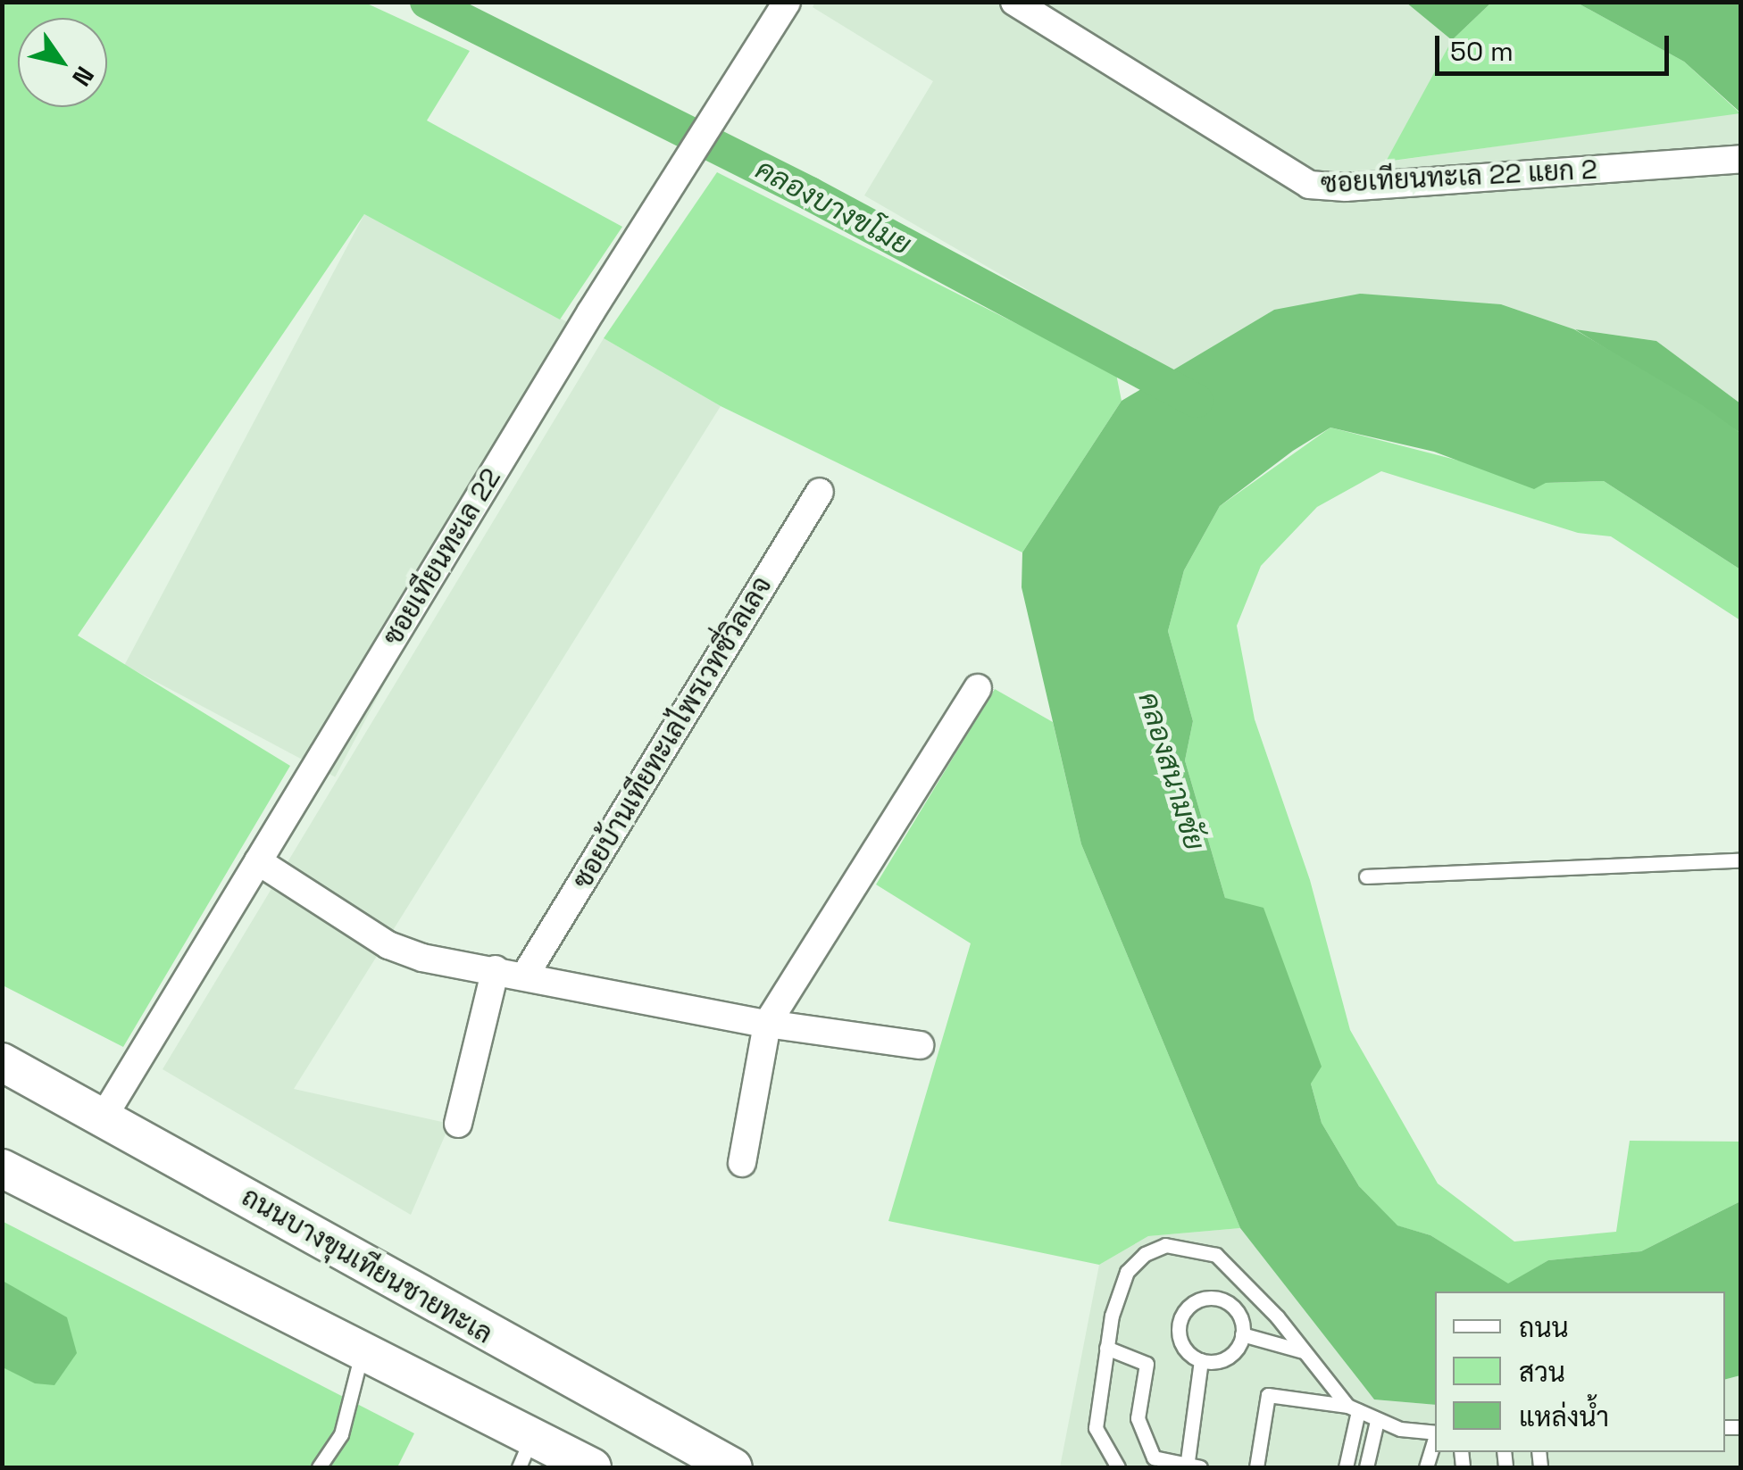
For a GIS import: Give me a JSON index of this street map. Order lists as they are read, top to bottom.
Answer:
{
  "streets": {
    "main road": ["ถนนบางขุนเทียนชายทะเล"],
    "street": ["ซอยเทียนทะเล 22 แยก 2", "ซอยเทียนทะเล 22", "ซอยบ้านเทียทะเลไพรเวทซี่วิลเลจ"]
  },
  "crossings": [
    ["ซอยเทียนทะเล 22", "ถนนบางขุนเทียนชายทะเล"]
  ],
  "water": ["คลองบางขโมย", "คลองสนามชัย"],
  "legend": ["ถนน", "สวน", "แหล่งน้ำ"],
  "scale_bar": "50 m",
  "north": "bottom right"
}
